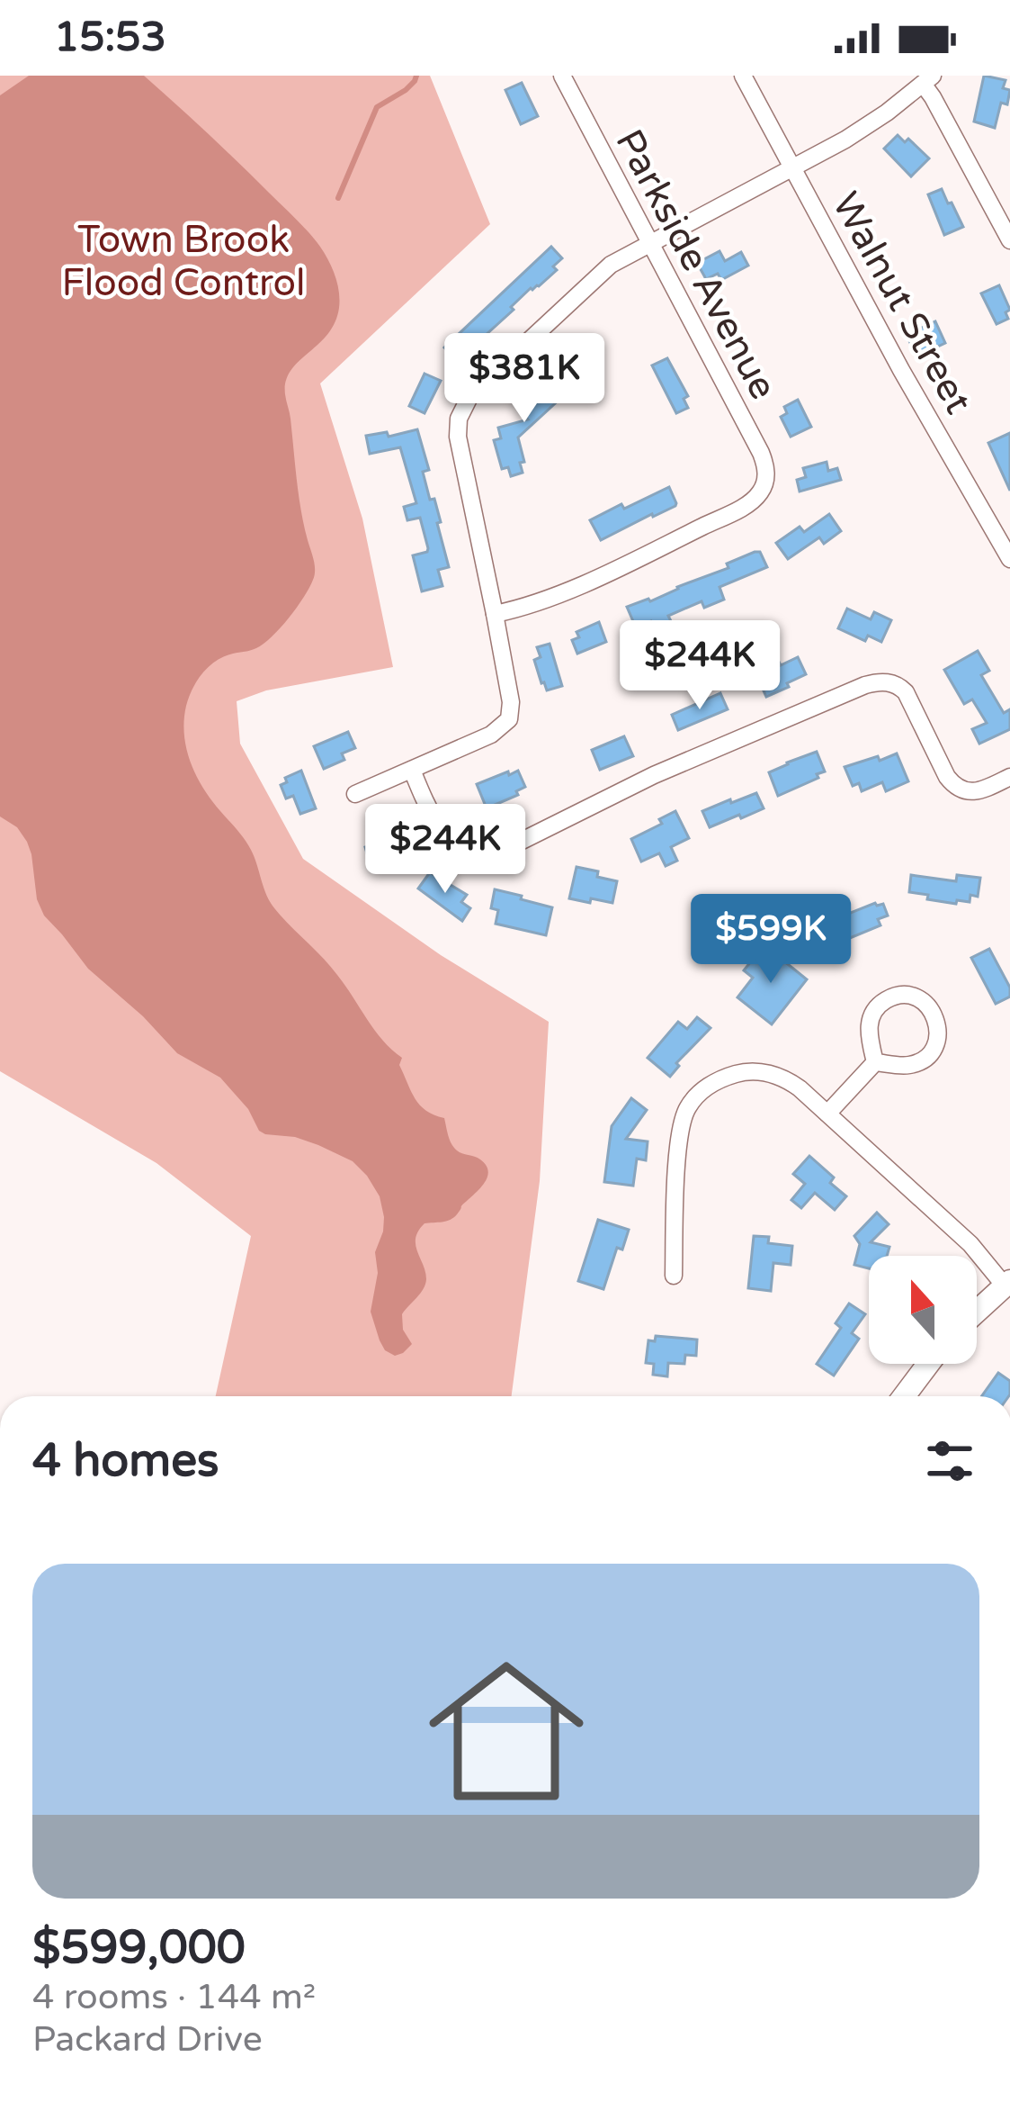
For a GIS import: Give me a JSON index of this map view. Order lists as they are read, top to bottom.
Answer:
{
  "streets": {
    "street": ["Parkside Avenue", "Walnut Street"]
  },
  "parks": ["Town Brook Flood Control"],
  "north": "top",
  "page": {
    "status": "15:53",
    "price": [
      "$381K",
      "$244K",
      "$244K",
      "$599K"
    ],
    "heading": "4 homes",
    "list": [
      {
        "name": "$599,000",
        "note": "4 rooms · 144 m² · Packard Drive"
      }
    ]
  }
}
